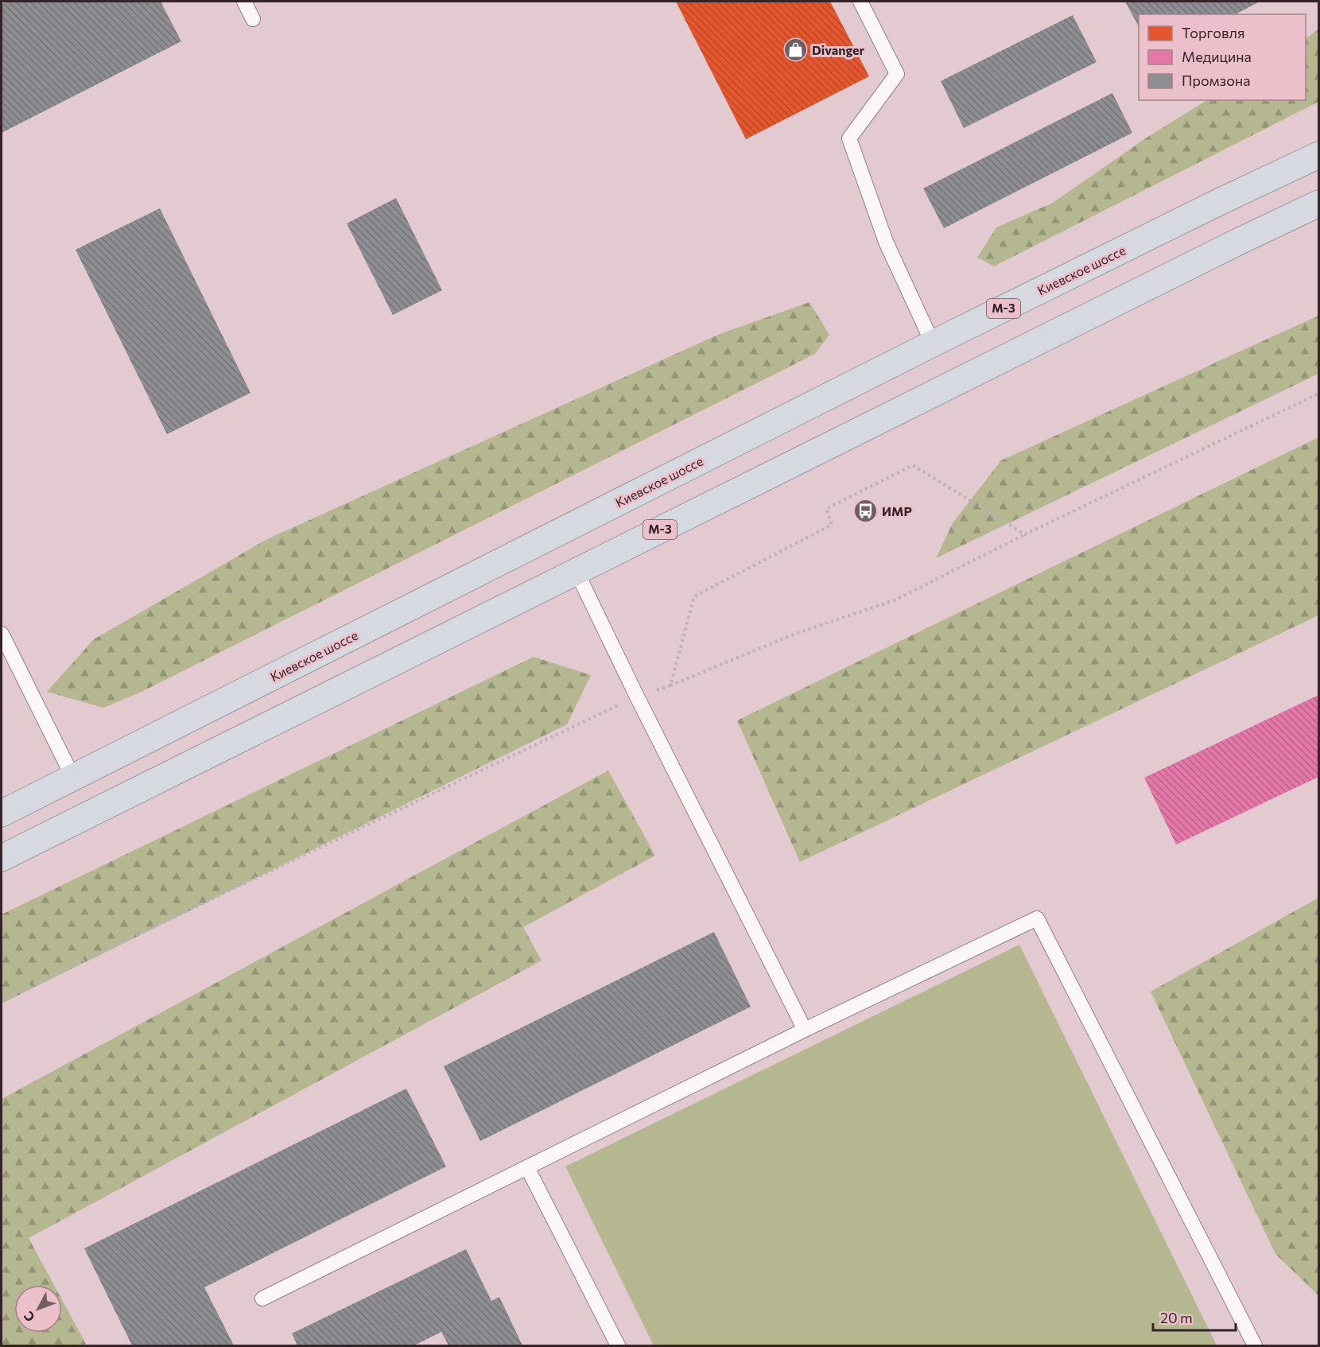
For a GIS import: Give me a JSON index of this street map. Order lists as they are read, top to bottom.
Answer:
{
  "streets": {
    "highway": ["Киевское шоссе", "М-3"]
  },
  "places": {
    "shop": ["Divanger"],
    "bus stop": ["ИМР"]
  },
  "legend": ["Торговля", "Медицина", "Промзона"],
  "scale_bar": "20 m",
  "north": "bottom left"
}
